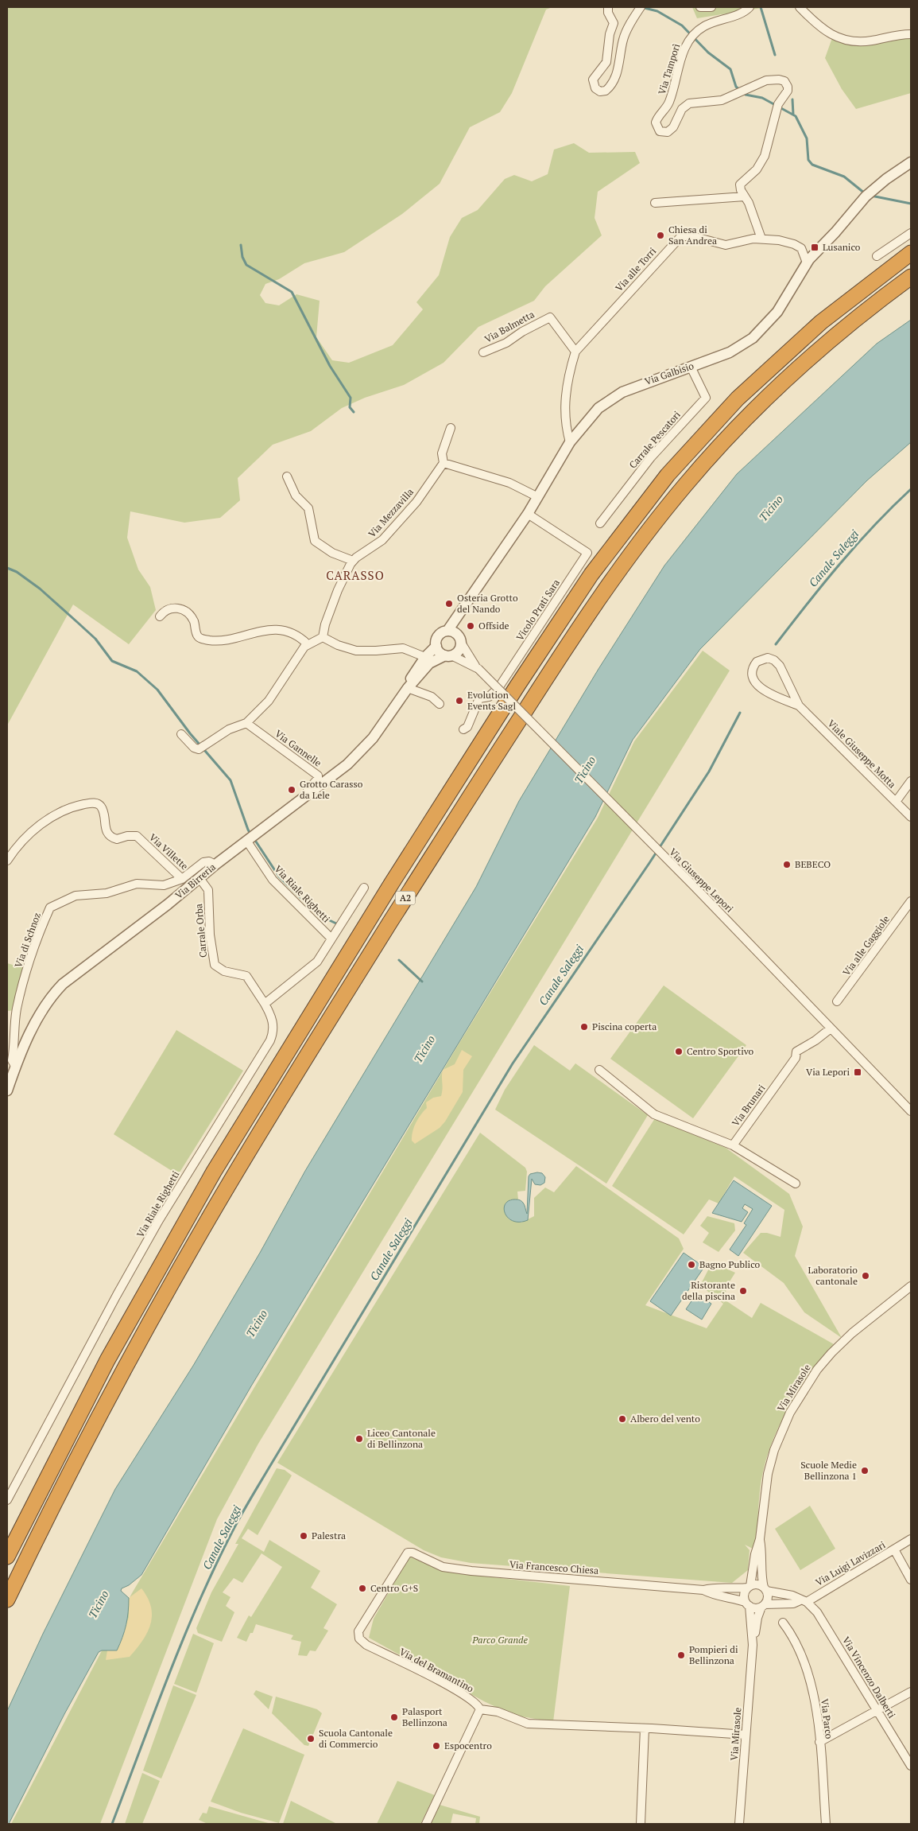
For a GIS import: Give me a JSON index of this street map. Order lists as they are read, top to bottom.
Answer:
{
  "streets": {
    "highway": ["A2"],
    "street": [
      "Via Tamporì",
      "Via alle Torri",
      "Via Balmetta",
      "Via Galbisio",
      "Carrale Pescatori",
      "Via Mezzavilla",
      "Vicolo Prati Sara",
      "Via Gannelle",
      "Viale Giuseppe Motta",
      "Via Villette",
      "Via Giuseppe Lepori",
      "Via Birreria",
      "Via Riale Righetti",
      "Carrale Orba",
      "Via di Schnoz",
      "Via alle Gaggiole",
      "Via Brunari",
      "Via Mirasole",
      "Via Luigi Lavizzari",
      "Via Francesco Chiesa",
      "Via del Bramantino",
      "Via Vincenzo Dalberti",
      "Via Parco"
    ]
  },
  "crossings": [
    ["Via Tamporì", "Via alle Torri"],
    ["Via alle Torri", "Via Balmetta"],
    ["Via alle Torri", "Via Galbisio"],
    ["Via Galbisio", "Carrale Pescatori"],
    ["Via Galbisio", "Vicolo Prati Sara"],
    ["Via Galbisio", "Via Giuseppe Lepori"],
    ["Via Galbisio", "Via Birreria"],
    ["Via Gannelle", "Via Birreria"],
    ["Via Villette", "Via Birreria"],
    ["Via Villette", "Via di Schnoz"],
    ["Via Giuseppe Lepori", "Via Birreria"],
    ["Via Giuseppe Lepori", "Via Brunari"],
    ["Via Birreria", "Via Riale Righetti"],
    ["Via Birreria", "Carrale Orba"],
    ["Via Birreria", "Via di Schnoz"],
    ["Via Riale Righetti", "Carrale Orba"],
    ["Via Mirasole", "Via Luigi Lavizzari"],
    ["Via Mirasole", "Via Francesco Chiesa"],
    ["Via Luigi Lavizzari", "Via Francesco Chiesa"],
    ["Via Luigi Lavizzari", "Via Vincenzo Dalberti"],
    ["Via Francesco Chiesa", "Via del Bramantino"]
  ],
  "districts": ["CARASSO"],
  "water": ["Ticino", "Canale Saleggi"],
  "parks": ["Parco Grande"],
  "places": {
    "other": [
      "Chiesa di San Andrea",
      "Osteria Grotto del Nando",
      "Offside",
      "Evolution Events Sagl",
      "Grotto Carasso da Lele",
      "BEBECO",
      "Piscina coperta",
      "Centro Sportivo",
      "Bagno Publico",
      "Laboratorio cantonale",
      "Ristorante della piscina",
      "Albero del vento",
      "Liceo Cantonale di Bellinzona",
      "Scuole Medie Bellinzona 1",
      "Palestra",
      "Centro G+S",
      "Pompieri di Bellinzona",
      "Palasport Bellinzona",
      "Scuola Cantonale di Commercio",
      "Espocentro"
    ],
    "transit": ["Lusanico", "Via Lepori"]
  }
}
